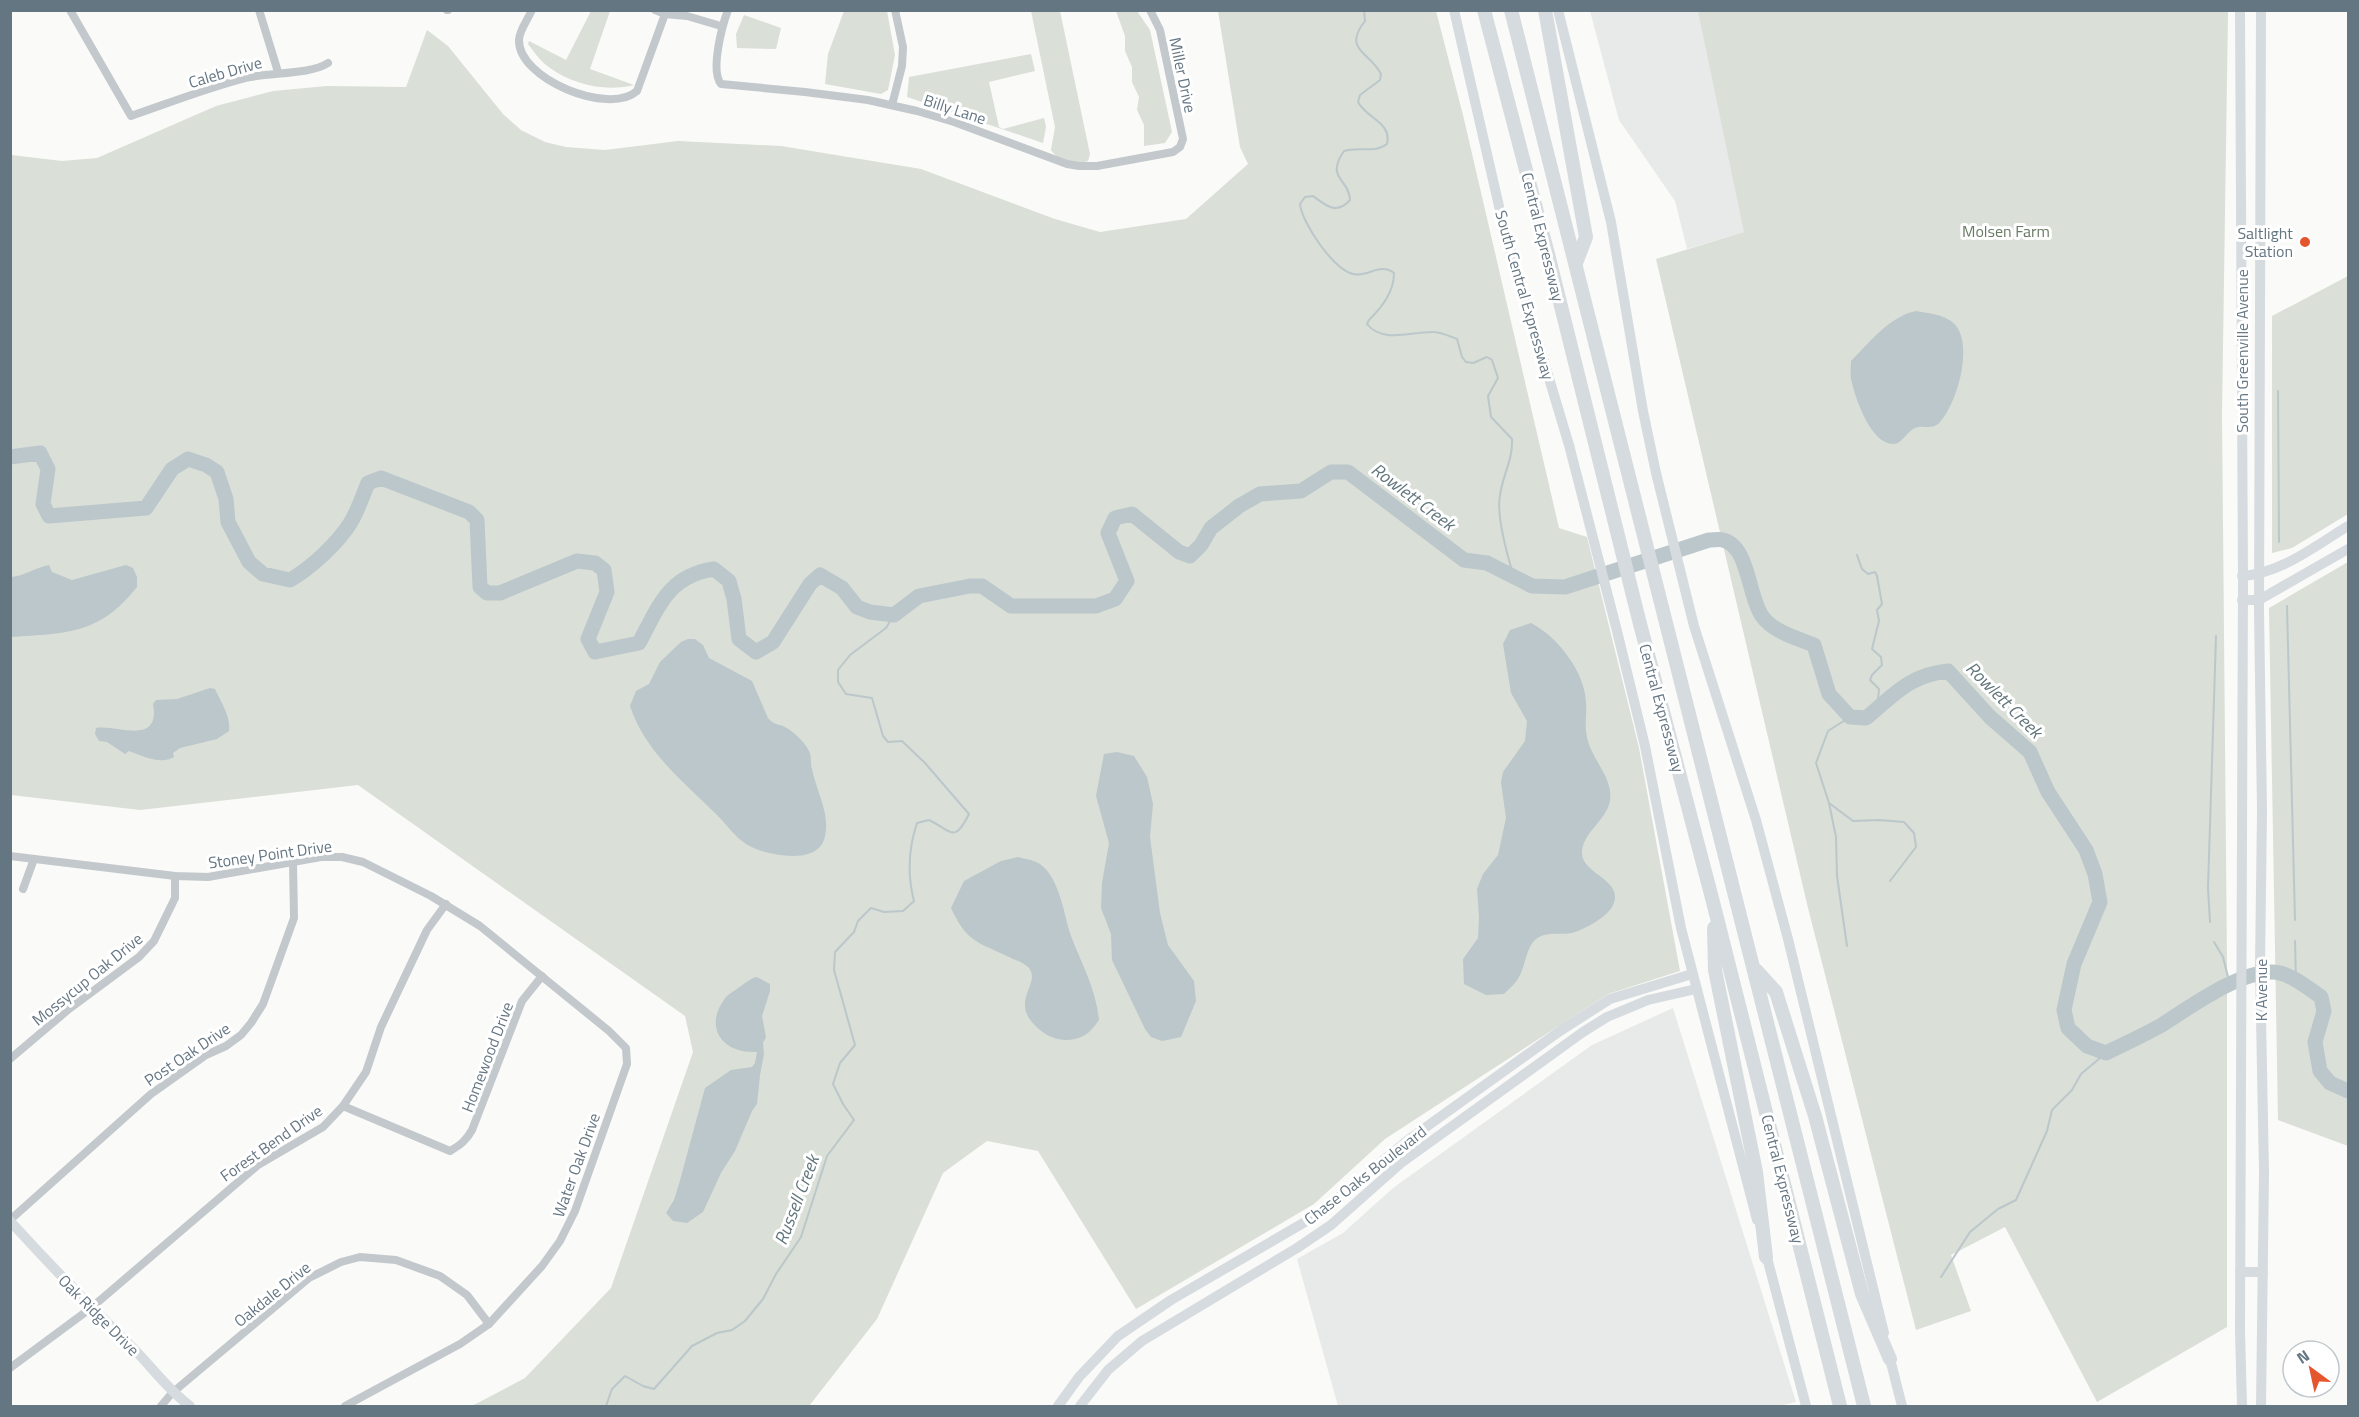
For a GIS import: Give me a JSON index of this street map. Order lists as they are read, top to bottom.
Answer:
{
  "streets": {
    "highway": ["Central Expressway"],
    "main road": [
      "South Central Expressway",
      "South Greenville Avenue",
      "K Avenue",
      "Chase Oaks Boulevard",
      "Oak Ridge Drive"
    ],
    "street": [
      "Caleb Drive",
      "Miller Drive",
      "Billy Lane",
      "Stoney Point Drive",
      "Mossycup Oak Drive",
      "Post Oak Drive",
      "Homewood Drive",
      "Forest Bend Drive",
      "Water Oak Drive",
      "Oakdale Drive"
    ]
  },
  "crossings": [
    ["Miller Drive", "Billy Lane"],
    ["Central Expressway", "South Central Expressway"],
    ["Central Expressway", "Chase Oaks Boulevard"],
    ["South Greenville Avenue", "K Avenue"],
    ["Stoney Point Drive", "Mossycup Oak Drive"],
    ["Stoney Point Drive", "Post Oak Drive"],
    ["Stoney Point Drive", "Homewood Drive"],
    ["Stoney Point Drive", "Forest Bend Drive"],
    ["Stoney Point Drive", "Water Oak Drive"],
    ["Post Oak Drive", "Oak Ridge Drive"],
    ["Homewood Drive", "Forest Bend Drive"],
    ["Forest Bend Drive", "Oak Ridge Drive"],
    ["Water Oak Drive", "Oakdale Drive"],
    ["Oakdale Drive", "Oak Ridge Drive"]
  ],
  "water": ["Rowlett Creek", "Russell Creek"],
  "parks": ["Molsen Farm"],
  "places": ["Saltlight Station"],
  "north": "top left"
}
